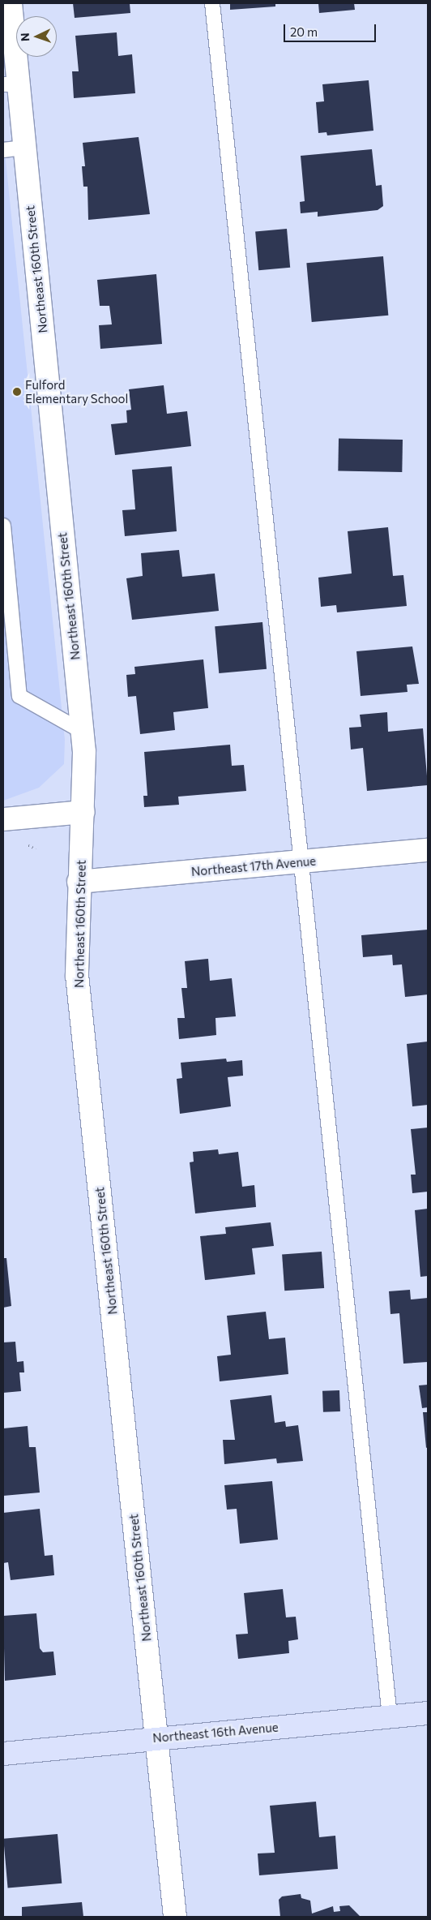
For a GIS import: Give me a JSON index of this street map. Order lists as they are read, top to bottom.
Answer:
{
  "streets": {
    "street": ["Northeast 160th Street", "Northeast 17th Avenue", "Northeast 16th Avenue"]
  },
  "crossings": [
    ["Northeast 160th Street", "Northeast 17th Avenue"],
    ["Northeast 160th Street", "Northeast 16th Avenue"]
  ],
  "places": ["Fulford Elementary School"],
  "scale_bar": "20 m",
  "north": "left"
}
